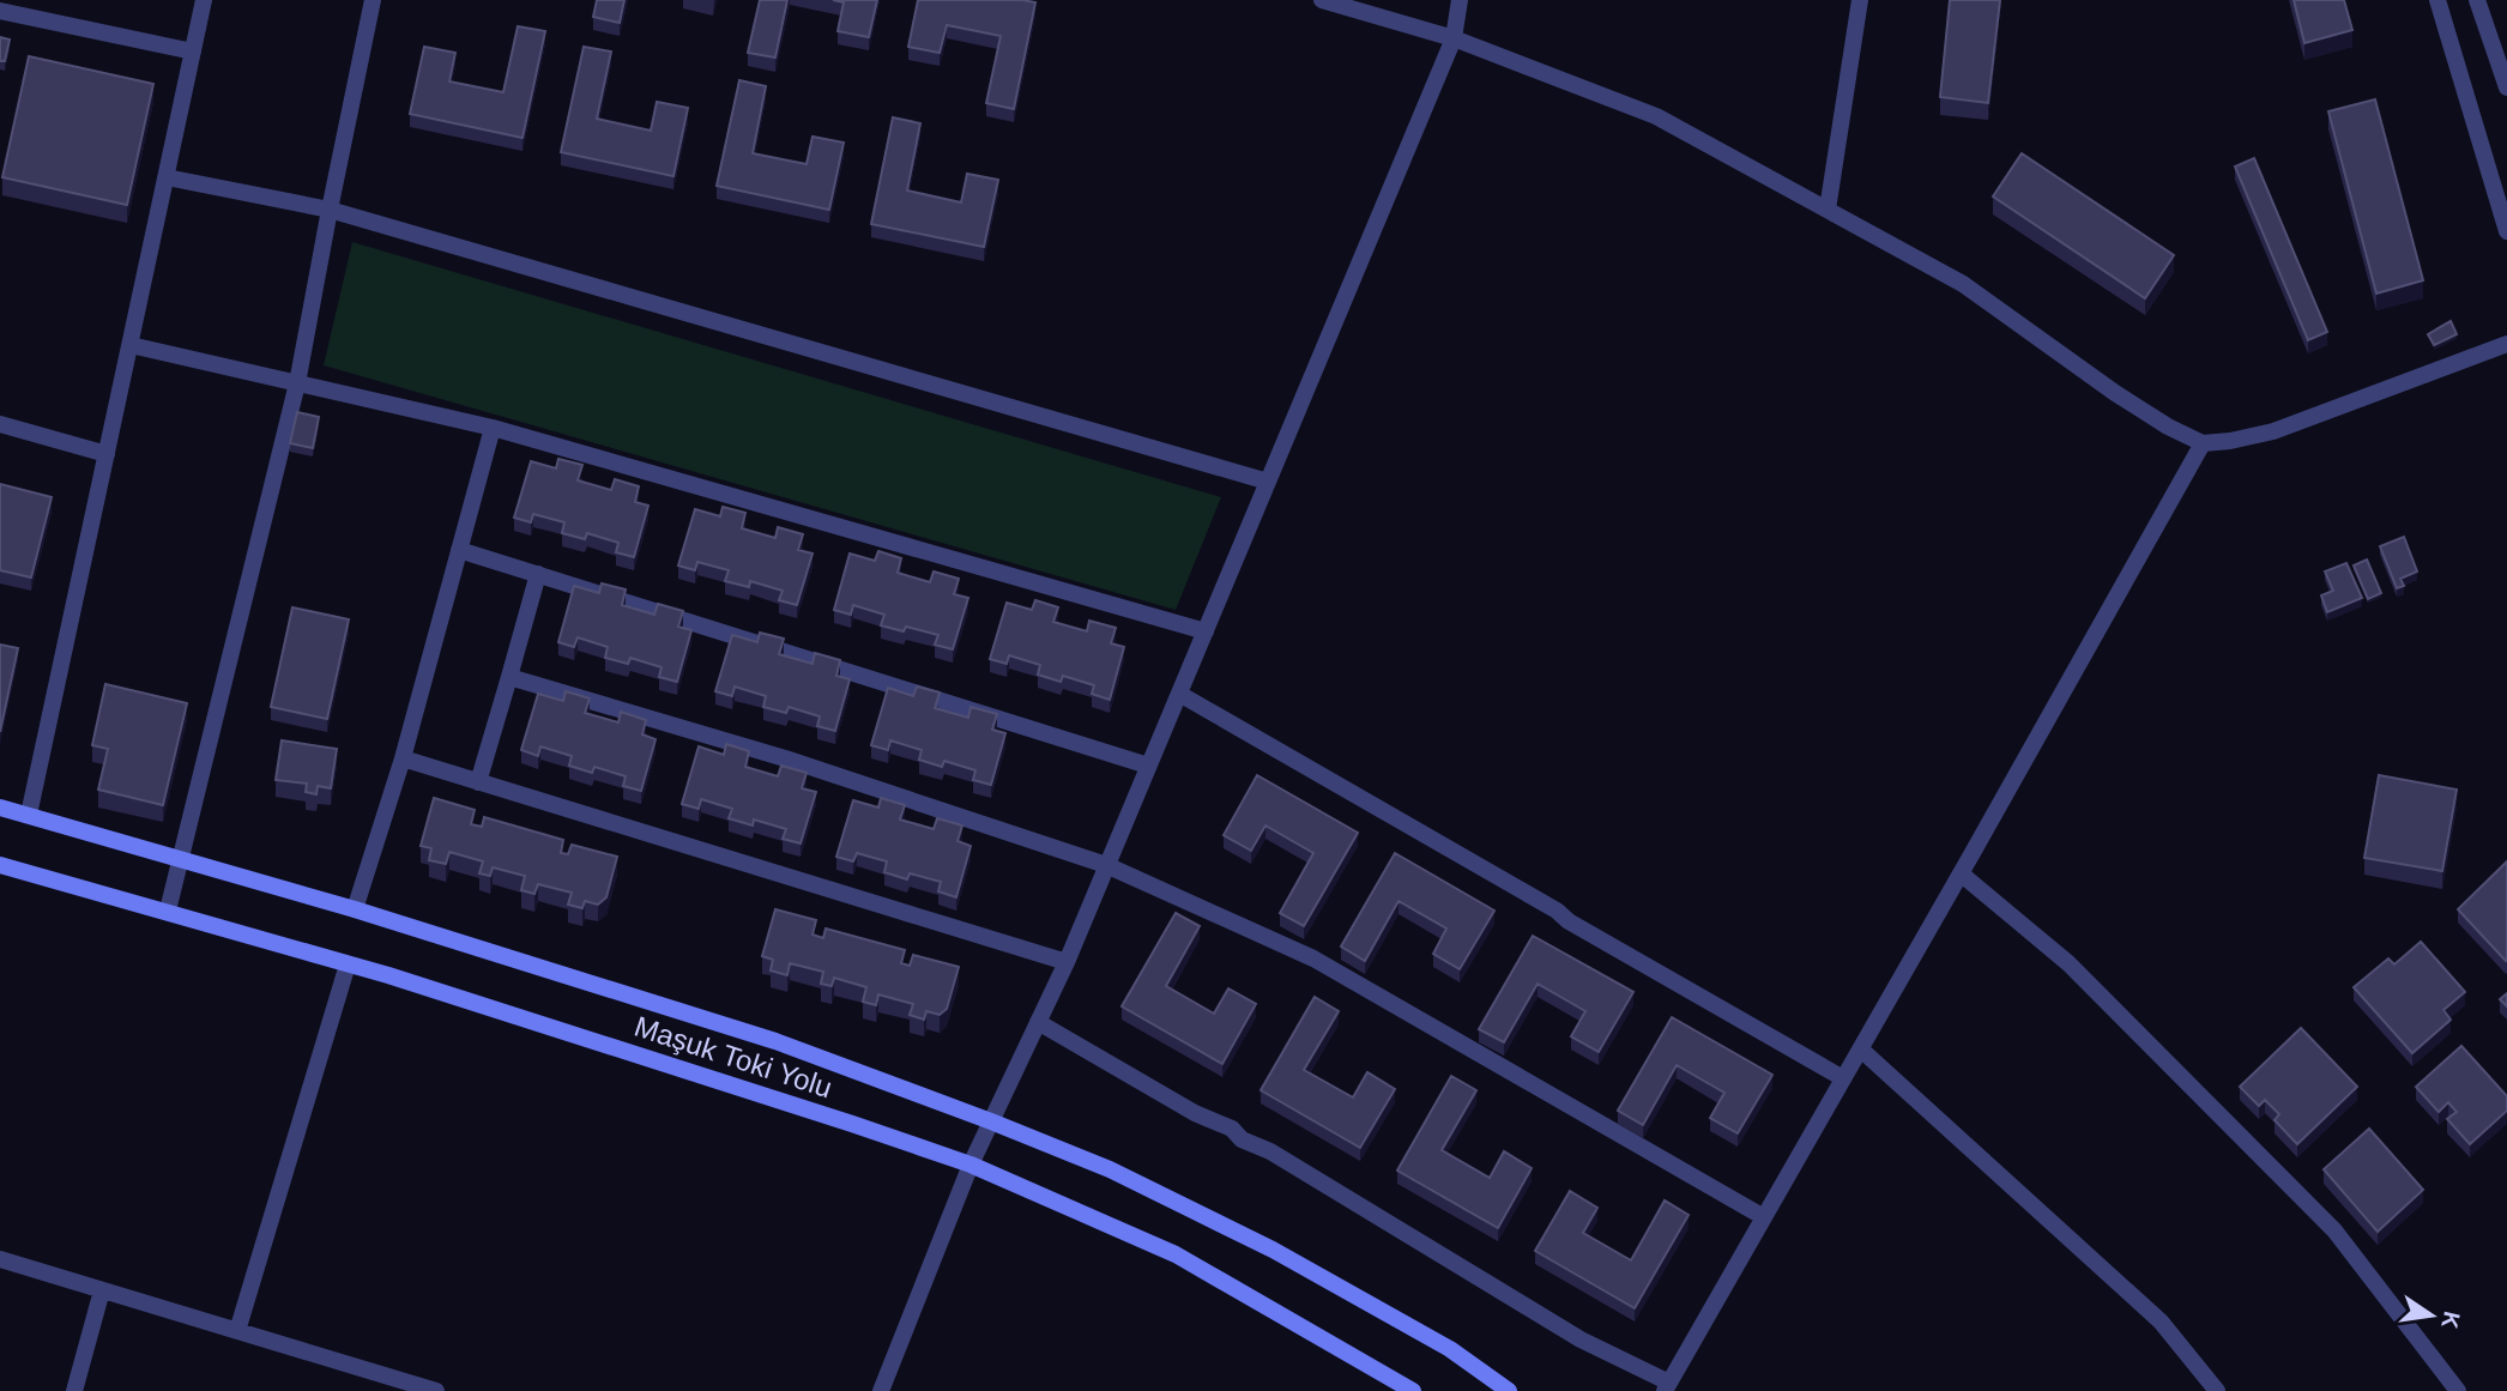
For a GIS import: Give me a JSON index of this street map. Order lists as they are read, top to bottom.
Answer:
{
  "streets": {
    "main road": ["Maşuk Toki Yolu"]
  },
  "north": "right"
}
